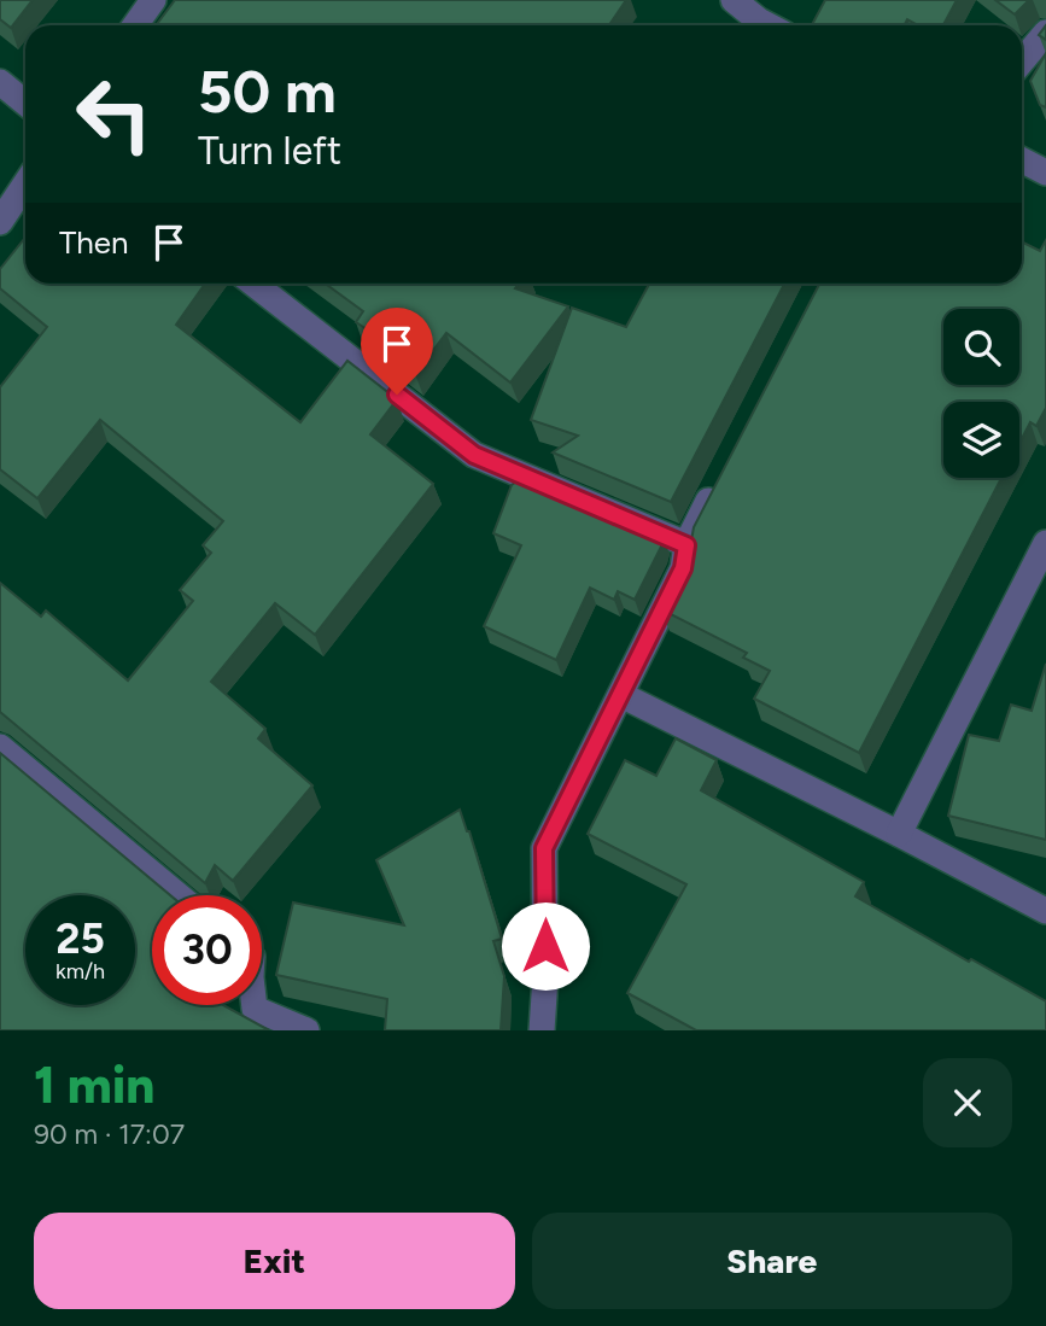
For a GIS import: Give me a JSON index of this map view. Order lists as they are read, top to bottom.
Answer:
{
  "page": {
    "turn": ["50 m", "Turn left"],
    "then": "Then",
    "speed": "25 km/h",
    "limit": "30",
    "heading": ["1 min", "90 m · 17:07"],
    "buttons": ["Exit", "Share"]
  }
}
